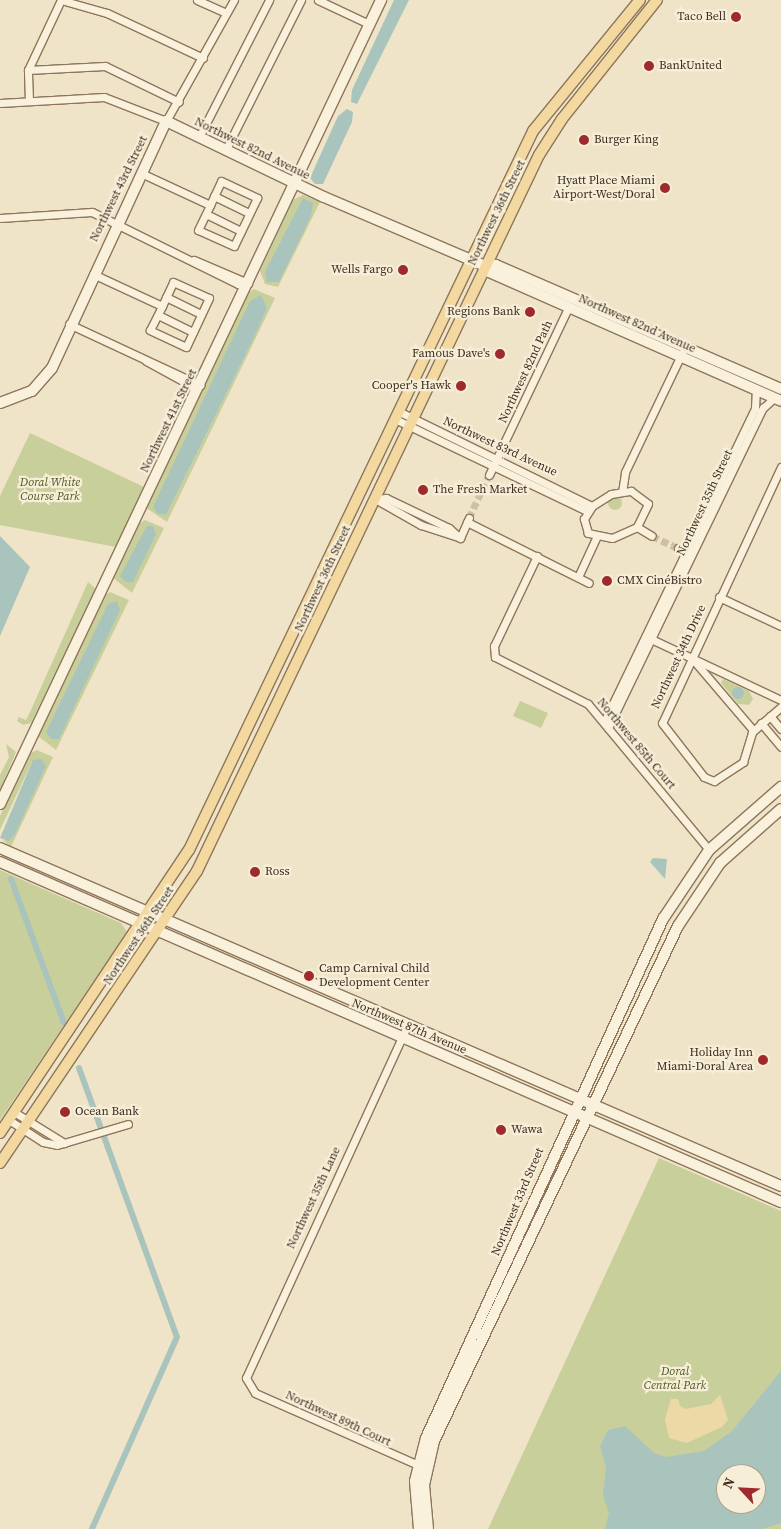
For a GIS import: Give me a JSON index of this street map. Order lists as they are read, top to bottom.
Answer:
{
  "streets": {
    "main road": ["Northwest 36th Street"],
    "street": [
      "Northwest 82nd Avenue",
      "Northwest 43rd Street",
      "Northwest 82nd Path",
      "Northwest 41st Street",
      "Northwest 83rd Avenue",
      "Northwest 35th Street",
      "Northwest 34th Drive",
      "Northwest 85th Court",
      "Northwest 87th Avenue",
      "Northwest 35th Lane",
      "Northwest 33rd Street",
      "Northwest 89th Court"
    ]
  },
  "crossings": [
    ["Northwest 82nd Avenue", "Northwest 43rd Street"],
    ["Northwest 82nd Avenue", "Northwest 36th Street"],
    ["Northwest 82nd Avenue", "Northwest 82nd Path"],
    ["Northwest 82nd Avenue", "Northwest 41st Street"],
    ["Northwest 82nd Avenue", "Northwest 35th Street"],
    ["Northwest 36th Street", "Northwest 83rd Avenue"],
    ["Northwest 36th Street", "Northwest 87th Avenue"],
    ["Northwest 35th Street", "Northwest 85th Court"],
    ["Northwest 85th Court", "Northwest 33rd Street"],
    ["Northwest 87th Avenue", "Northwest 35th Lane"],
    ["Northwest 87th Avenue", "Northwest 33rd Street"],
    ["Northwest 35th Lane", "Northwest 89th Court"],
    ["Northwest 33rd Street", "Northwest 89th Court"]
  ],
  "parks": ["Doral White Course Park", "Doral Central Park"],
  "places": [
    "Taco Bell",
    "BankUnited",
    "Burger King",
    "Hyatt Place Miami Airport-West/Doral",
    "Wells Fargo",
    "Regions Bank",
    "Famous Dave's",
    "Cooper's Hawk",
    "The Fresh Market",
    "CMX CinéBistro",
    "Ross",
    "Camp Carnival Child Development Center",
    "Holiday Inn Miami-Doral Area",
    "Ocean Bank",
    "Wawa"
  ],
  "north": "top left"
}
